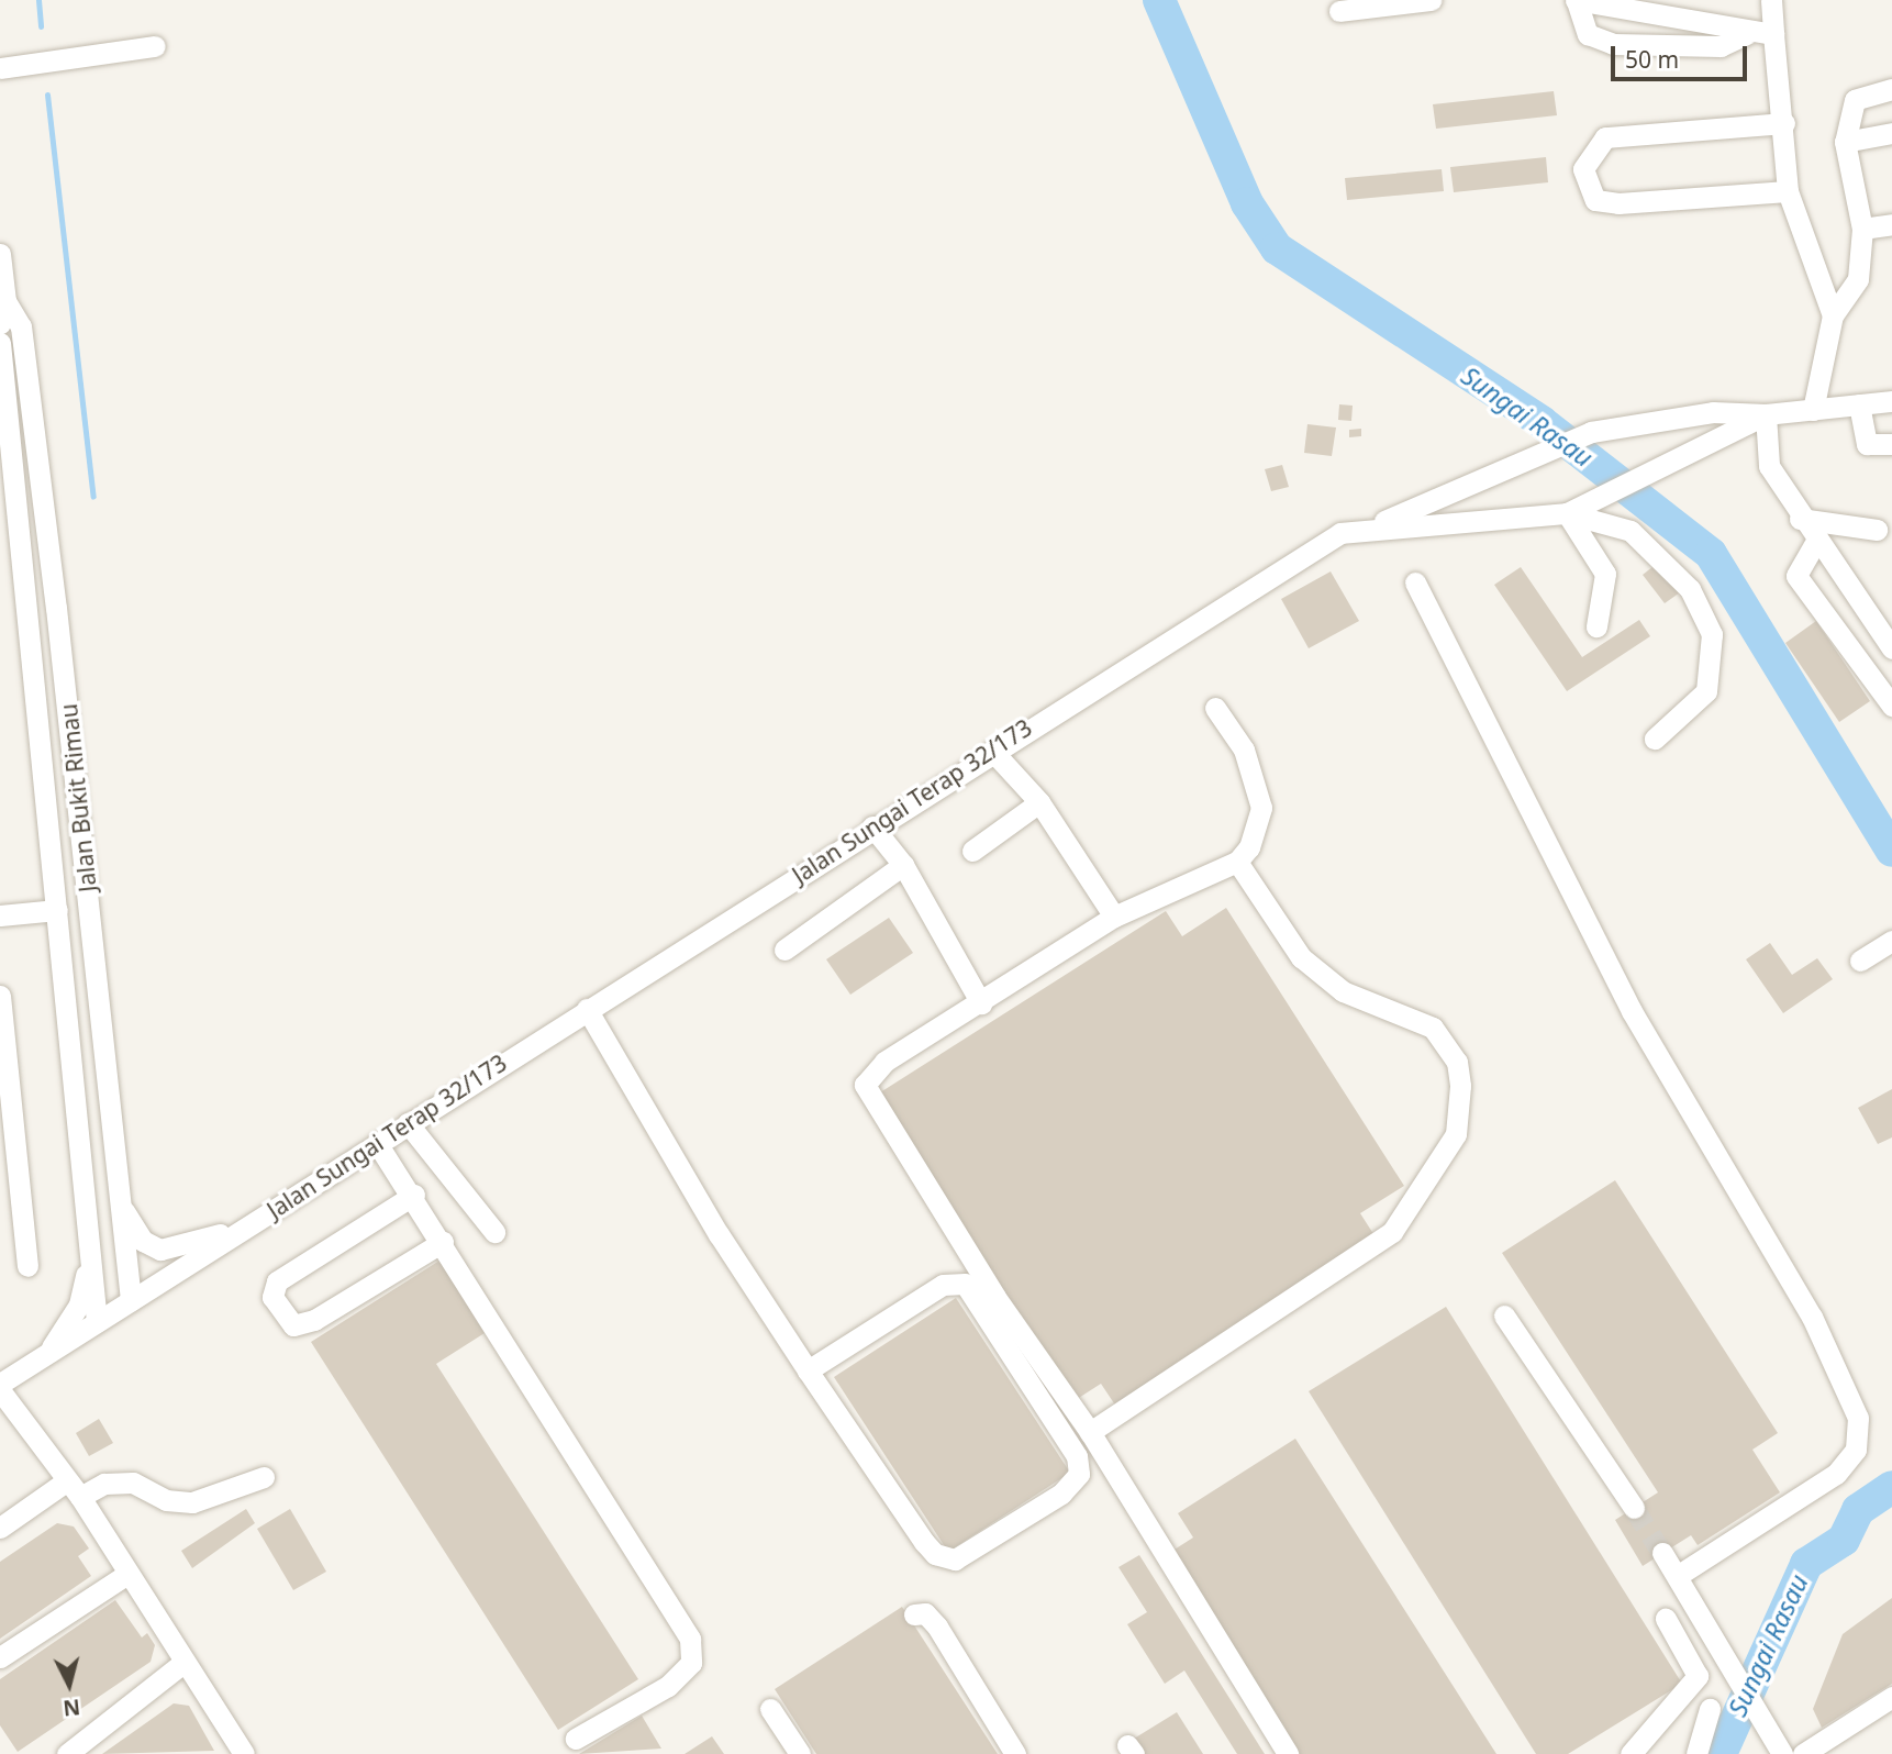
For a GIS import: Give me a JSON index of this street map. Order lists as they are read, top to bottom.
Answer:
{
  "streets": {
    "street": ["Jalan Bukit Rimau", "Jalan Sungai Terap 32/173"]
  },
  "crossings": [
    ["Jalan Bukit Rimau", "Jalan Sungai Terap 32/173"]
  ],
  "water": ["Sungai Rasau"],
  "scale_bar": "50 m",
  "north": "bottom"
}
